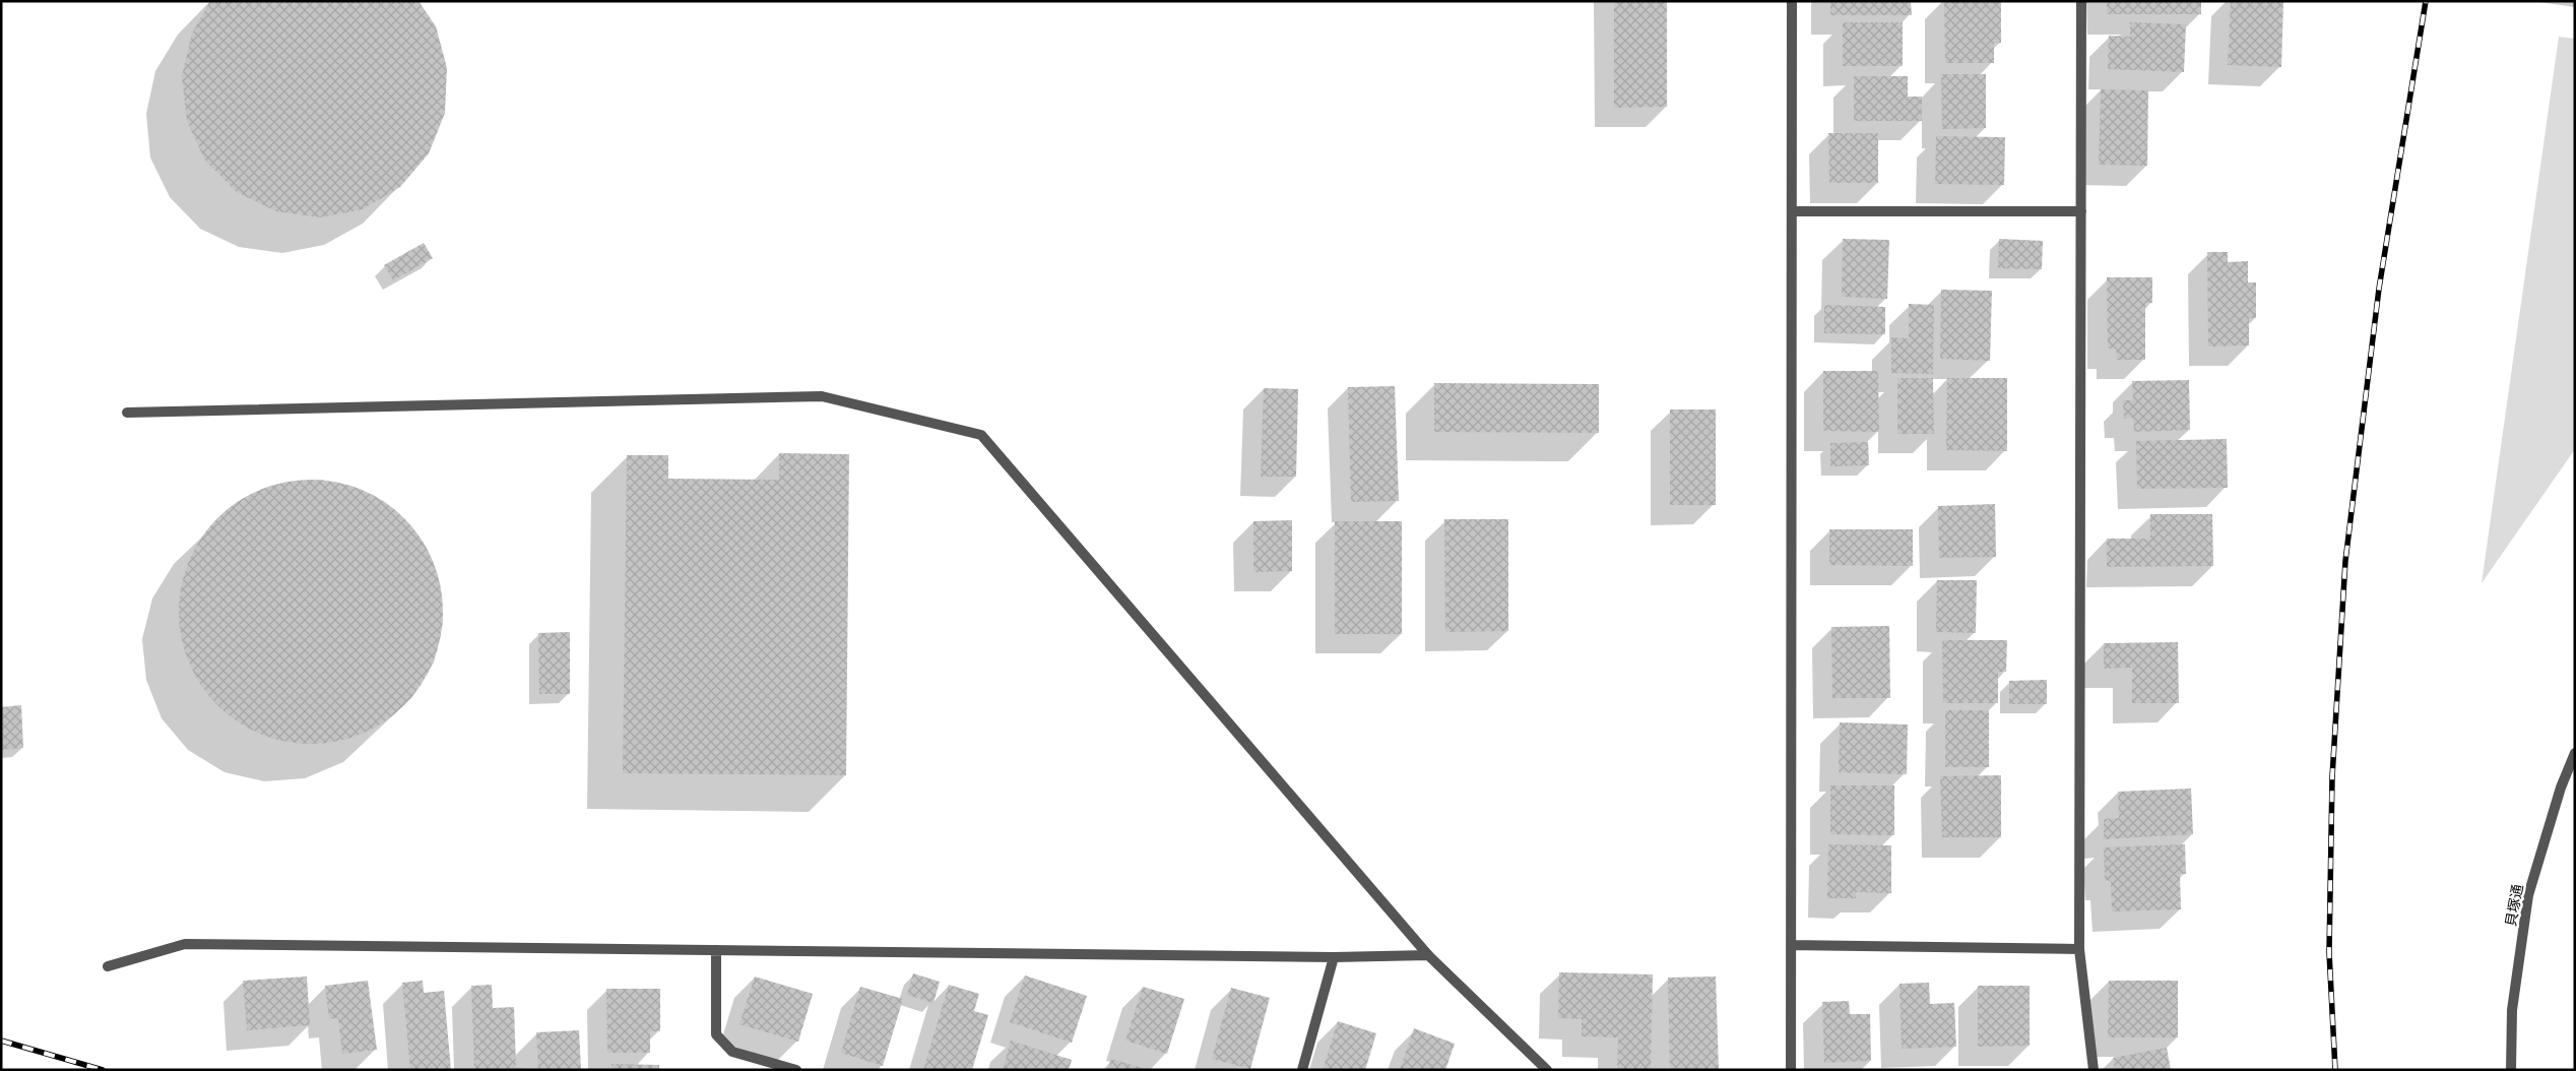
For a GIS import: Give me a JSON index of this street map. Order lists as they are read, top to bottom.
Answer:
{
  "streets": {
    "street": ["貝塚通"]
  }
}
